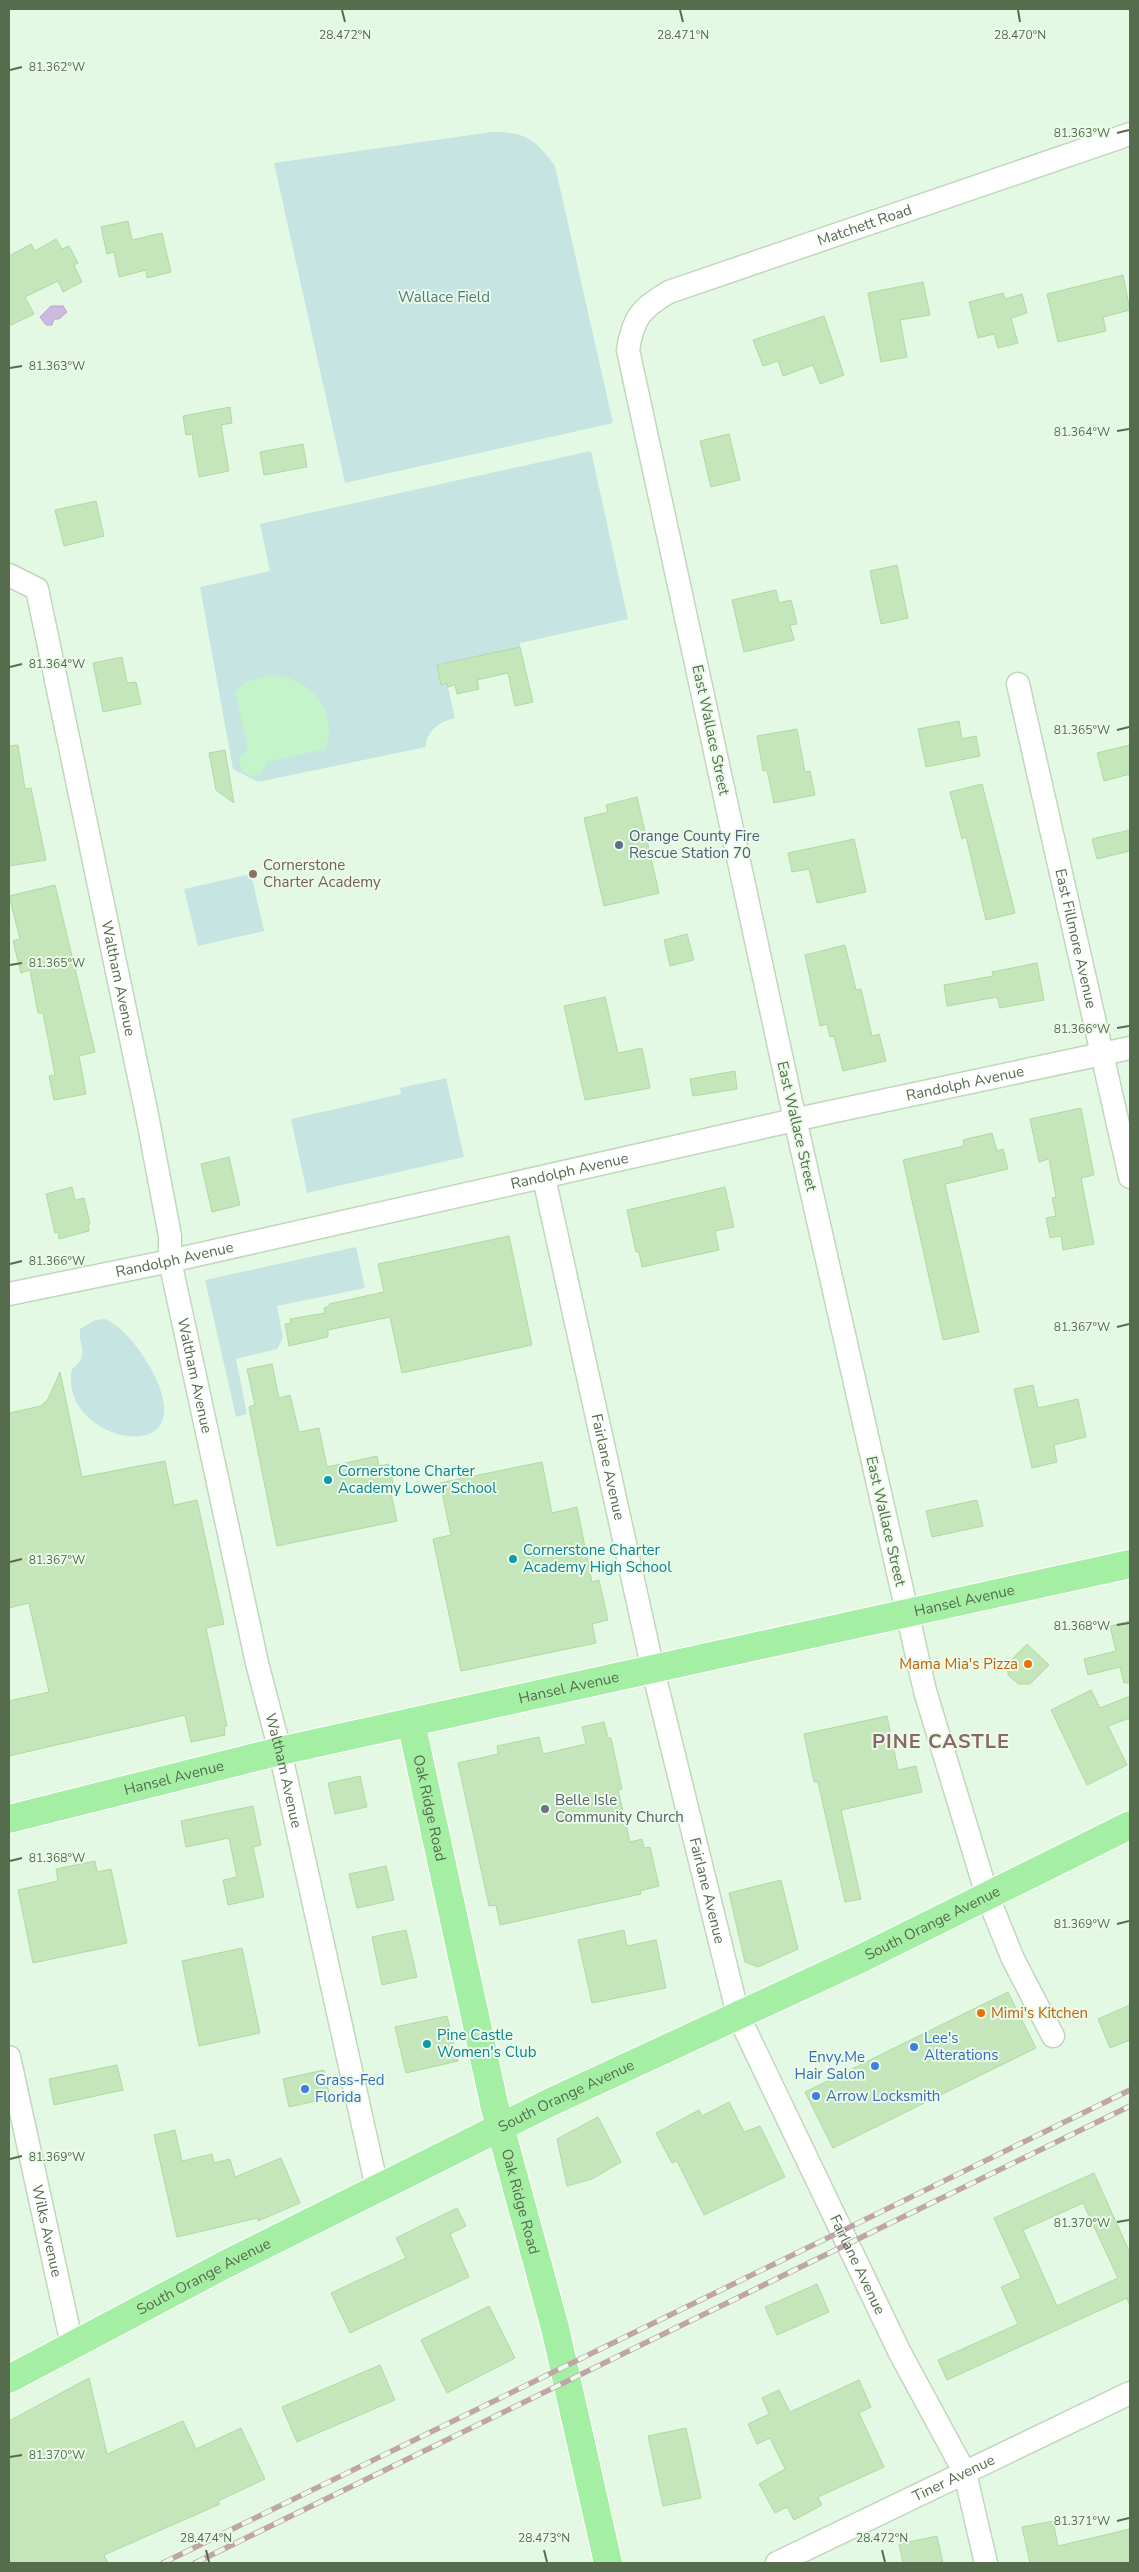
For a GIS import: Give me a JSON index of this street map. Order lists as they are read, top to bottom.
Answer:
{
  "streets": {
    "main road": ["Hansel Avenue", "Oak Ridge Road", "South Orange Avenue"],
    "street": [
      "Matchett Road",
      "East Wallace Street",
      "East Fillmore Avenue",
      "Waltham Avenue",
      "Randolph Avenue",
      "Fairlane Avenue",
      "Wilks Avenue",
      "Tiner Avenue"
    ]
  },
  "crossings": [
    ["Matchett Road", "East Wallace Street"],
    ["East Wallace Street", "Randolph Avenue"],
    ["East Wallace Street", "Hansel Avenue"],
    ["East Wallace Street", "South Orange Avenue"],
    ["East Fillmore Avenue", "Randolph Avenue"],
    ["Waltham Avenue", "Randolph Avenue"],
    ["Waltham Avenue", "Hansel Avenue"],
    ["Waltham Avenue", "South Orange Avenue"],
    ["Randolph Avenue", "Fairlane Avenue"],
    ["Fairlane Avenue", "Hansel Avenue"],
    ["Fairlane Avenue", "South Orange Avenue"],
    ["Fairlane Avenue", "Tiner Avenue"],
    ["Hansel Avenue", "Oak Ridge Road"],
    ["Oak Ridge Road", "South Orange Avenue"],
    ["South Orange Avenue", "Wilks Avenue"]
  ],
  "districts": ["PINE CASTLE"],
  "parks": ["Wallace Field"],
  "places": [
    "Orange County Fire Rescue Station 70",
    "Cornerstone Charter Academy",
    "Cornerstone Charter Academy Lower School",
    "Cornerstone Charter Academy High School",
    "Mama Mia's Pizza",
    "Belle Isle Community Church",
    "Mimi's Kitchen",
    "Pine Castle Women's Club",
    "Lee's Alterations",
    "Envy.Me Hair Salon",
    "Grass-Fed Florida",
    "Arrow Locksmith"
  ],
  "coordinates": [
    "28.472°N",
    "28.471°N",
    "28.470°N",
    "81.362°W",
    "81.363°W",
    "81.364°W",
    "81.365°W",
    "81.366°W",
    "81.367°W",
    "81.368°W",
    "81.369°W",
    "81.370°W",
    "81.371°W",
    "28.474°N",
    "28.473°N"
  ]
}
